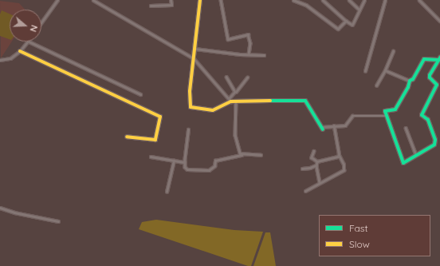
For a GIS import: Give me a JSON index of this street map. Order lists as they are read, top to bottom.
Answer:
{
  "legend": ["Fast", "Slow"],
  "north": "right"
}
